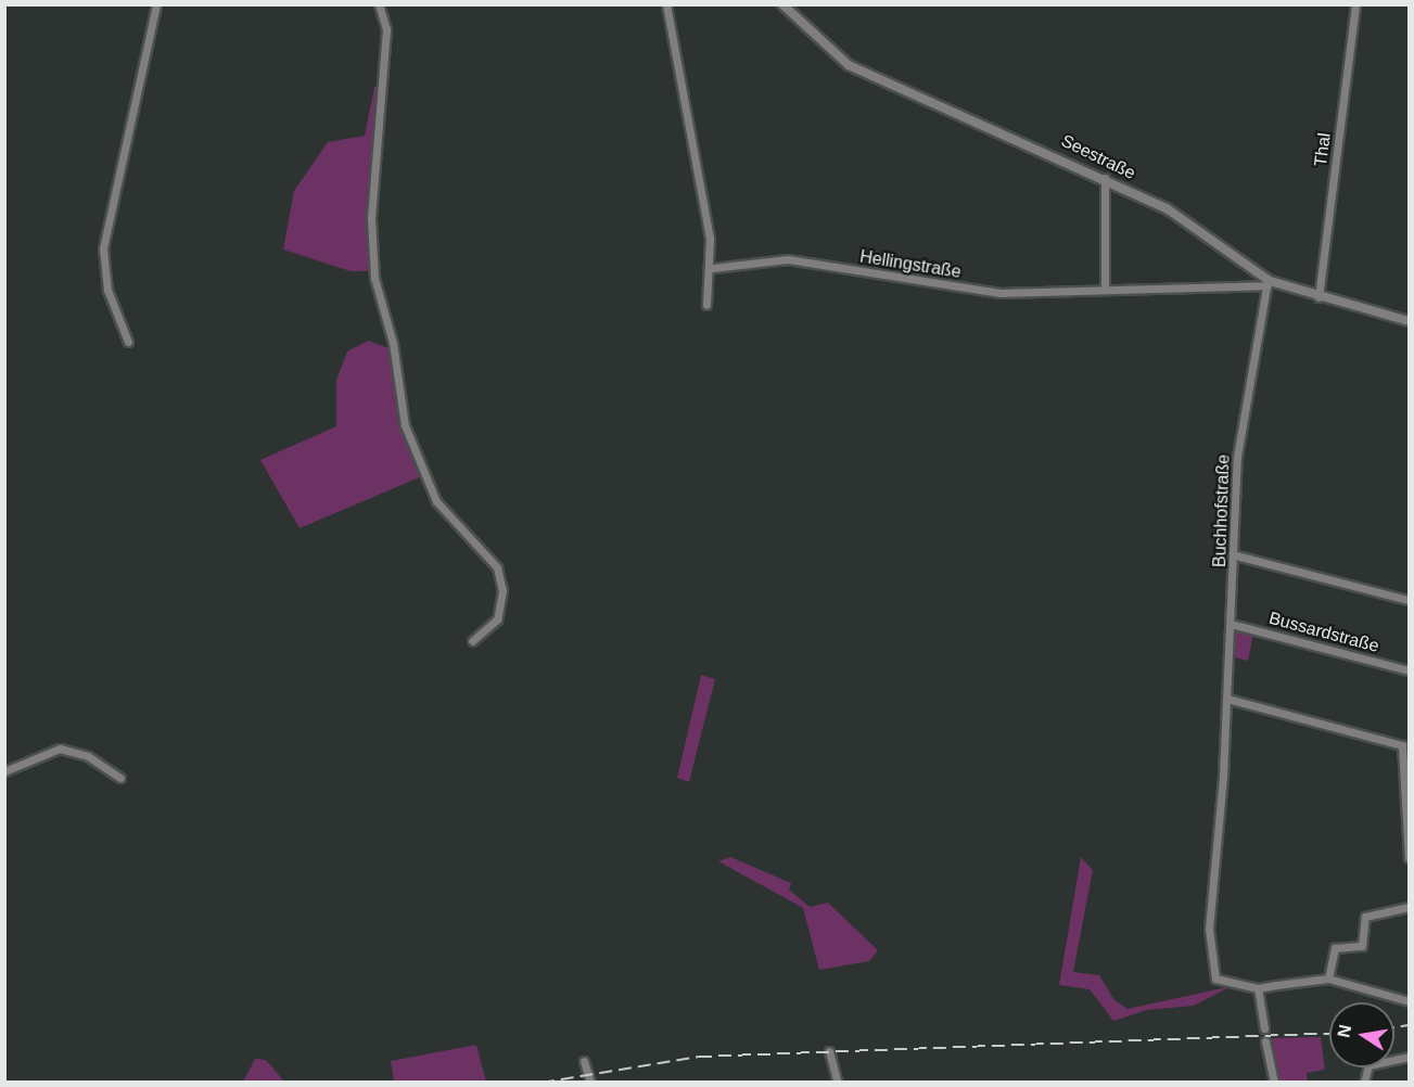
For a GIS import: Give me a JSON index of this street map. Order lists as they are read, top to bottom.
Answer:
{
  "streets": {
    "street": [
      "Thal",
      "Seestraße",
      "Hellingstraße",
      "Buchhofstraße",
      "Bussardstraße"
    ]
  },
  "crossings": [
    ["Thal", "Seestraße"],
    ["Seestraße", "Hellingstraße"],
    ["Seestraße", "Buchhofstraße"],
    ["Hellingstraße", "Buchhofstraße"],
    ["Buchhofstraße", "Bussardstraße"]
  ],
  "north": "left"
}
